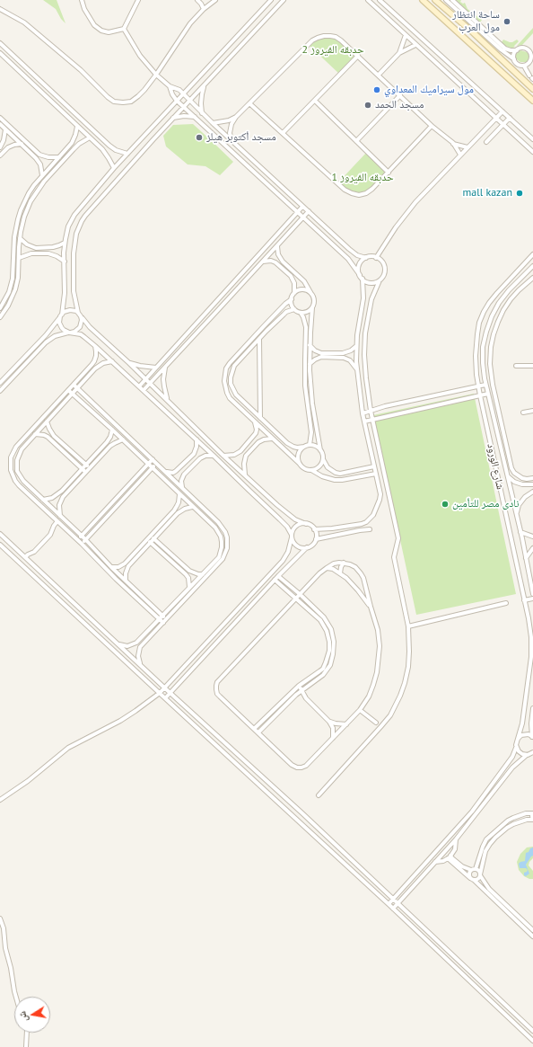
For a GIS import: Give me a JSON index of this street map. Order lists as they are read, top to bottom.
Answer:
{
  "streets": {
    "street": ["شارع الورود"]
  },
  "parks": ["حدبقه الفيروز 2", "حدبقه الفيروز 1"],
  "places": [
    "ساحة انتظار مول العرب",
    "مول سيراميك المعداوي",
    "مسجد الحمد",
    "مسجد أكتوبر هيلز",
    "mall kazan",
    "نادى مصر للتأمين"
  ],
  "north": "left"
}
